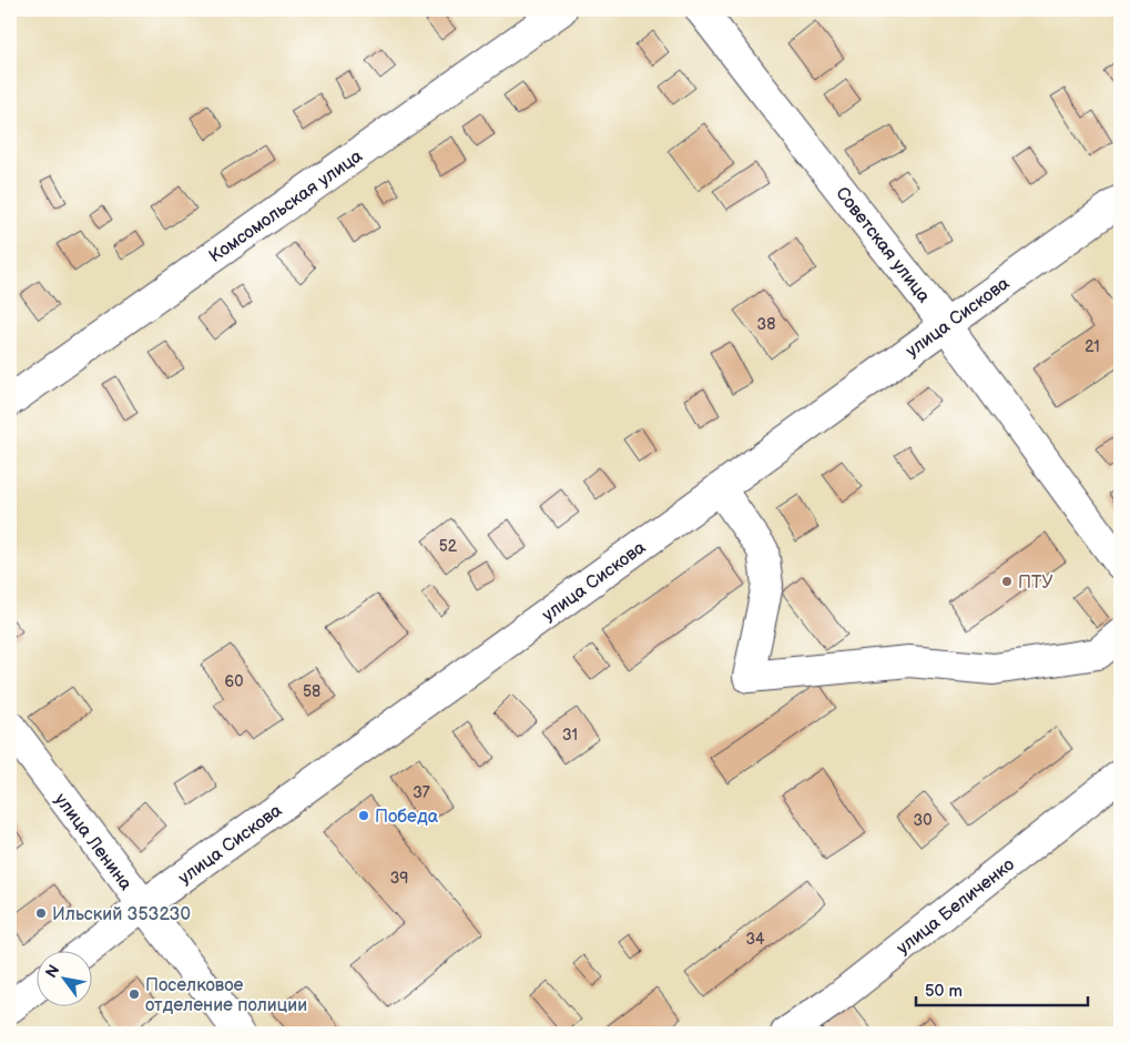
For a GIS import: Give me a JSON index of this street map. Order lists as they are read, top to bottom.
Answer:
{
  "streets": {
    "street": [
      "Комсомольская улица",
      "Советская улица",
      "улица Сискова",
      "улица Ленина",
      "улица Беличенко"
    ]
  },
  "crossings": [
    ["Советская улица", "улица Сискова"],
    ["улица Сискова", "улица Ленина"]
  ],
  "places": [
    "ПТУ",
    "Победа",
    "Ильский 353230",
    "Поселковое отделение полиции"
  ],
  "house_numbers": [
    "38",
    "21",
    "52",
    "60",
    "58",
    "31",
    "37",
    "30",
    "39",
    "34"
  ],
  "scale_bar": "50 m",
  "north": "top left"
}
